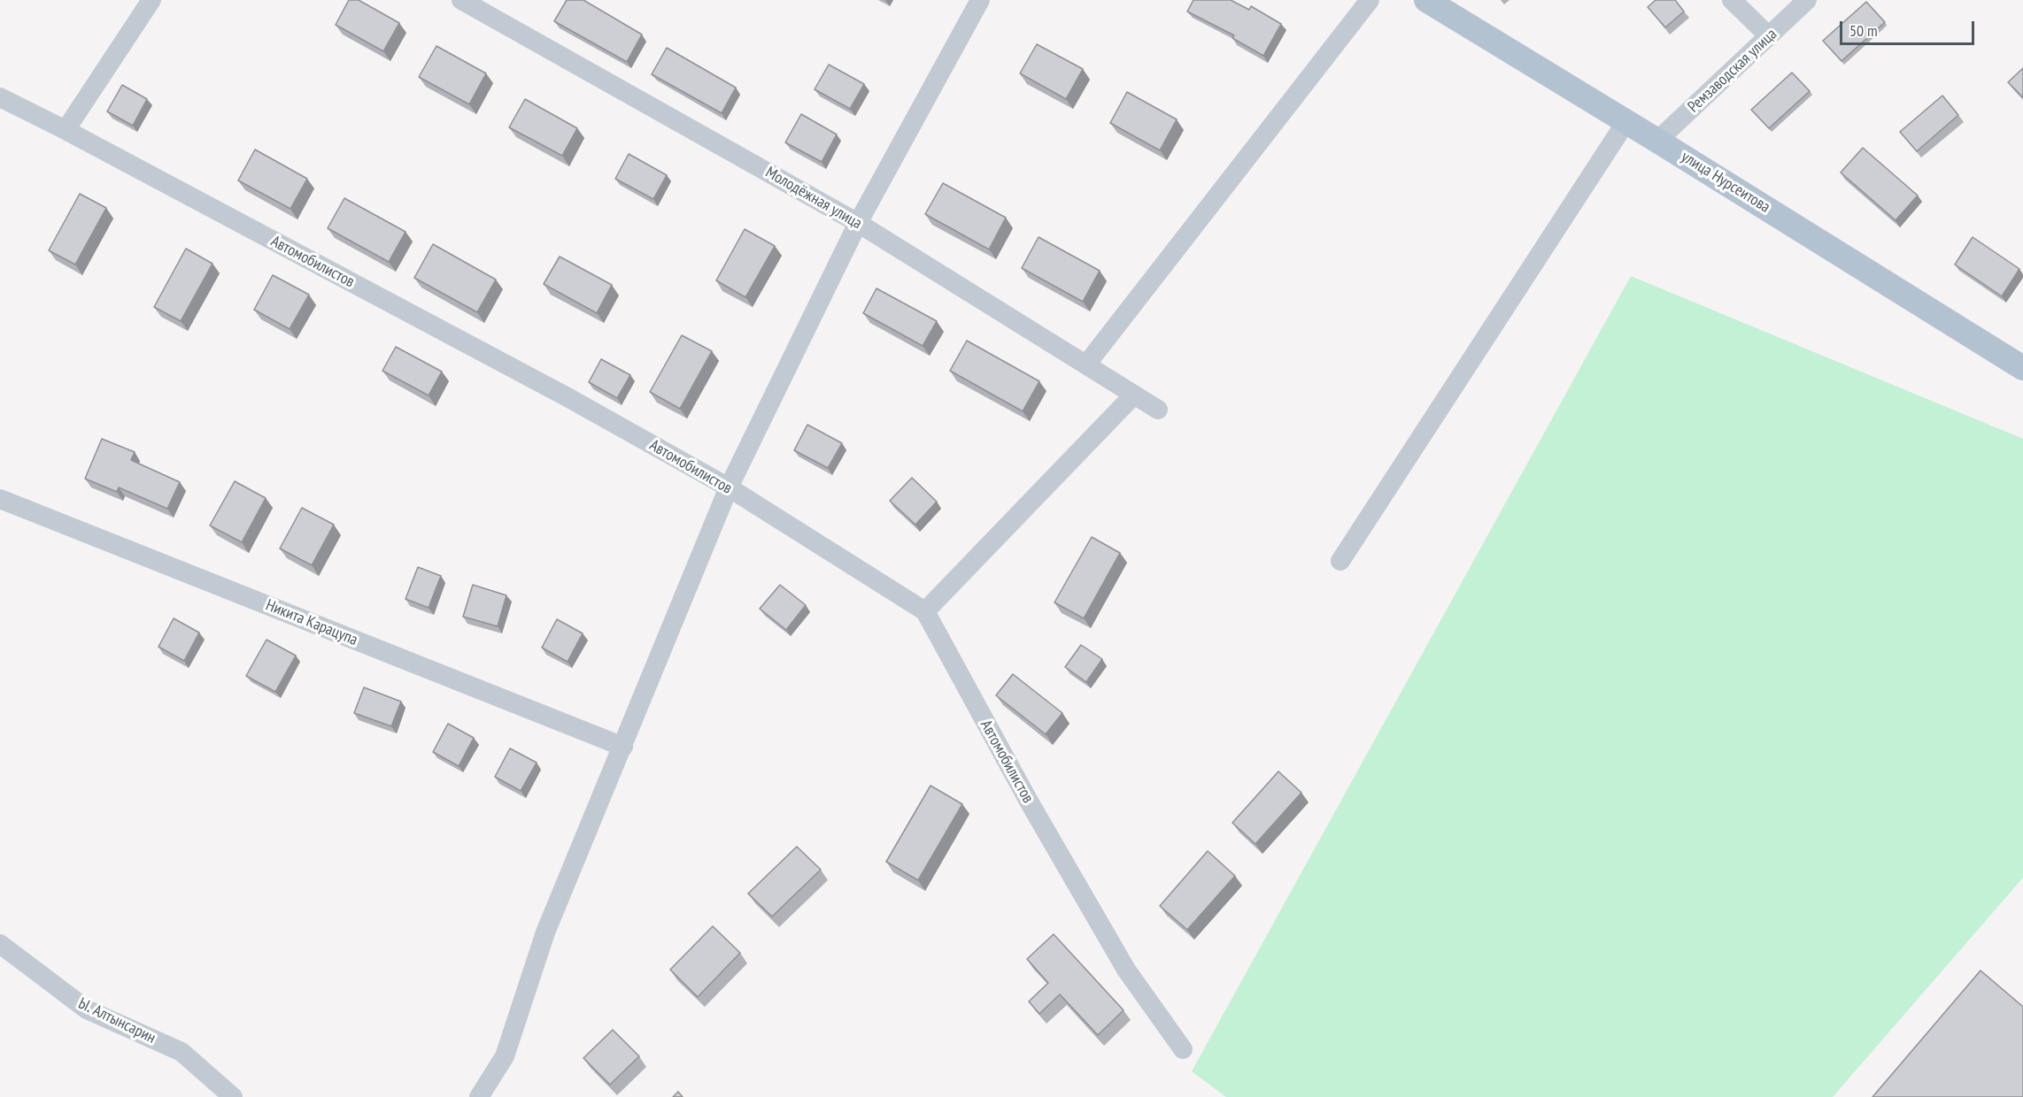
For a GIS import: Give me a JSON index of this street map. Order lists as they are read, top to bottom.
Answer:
{
  "streets": {
    "main road": ["улица Нурсеитова"],
    "street": [
      "Ремзаводская улица",
      "Молодёжная улица",
      "Автомобилистов",
      "Никита Карацупа",
      "Ы. Алтынсарин"
    ]
  },
  "crossings": [
    ["Ремзаводская улица", "улица Нурсеитова"]
  ],
  "scale_bar": "50 m"
}
